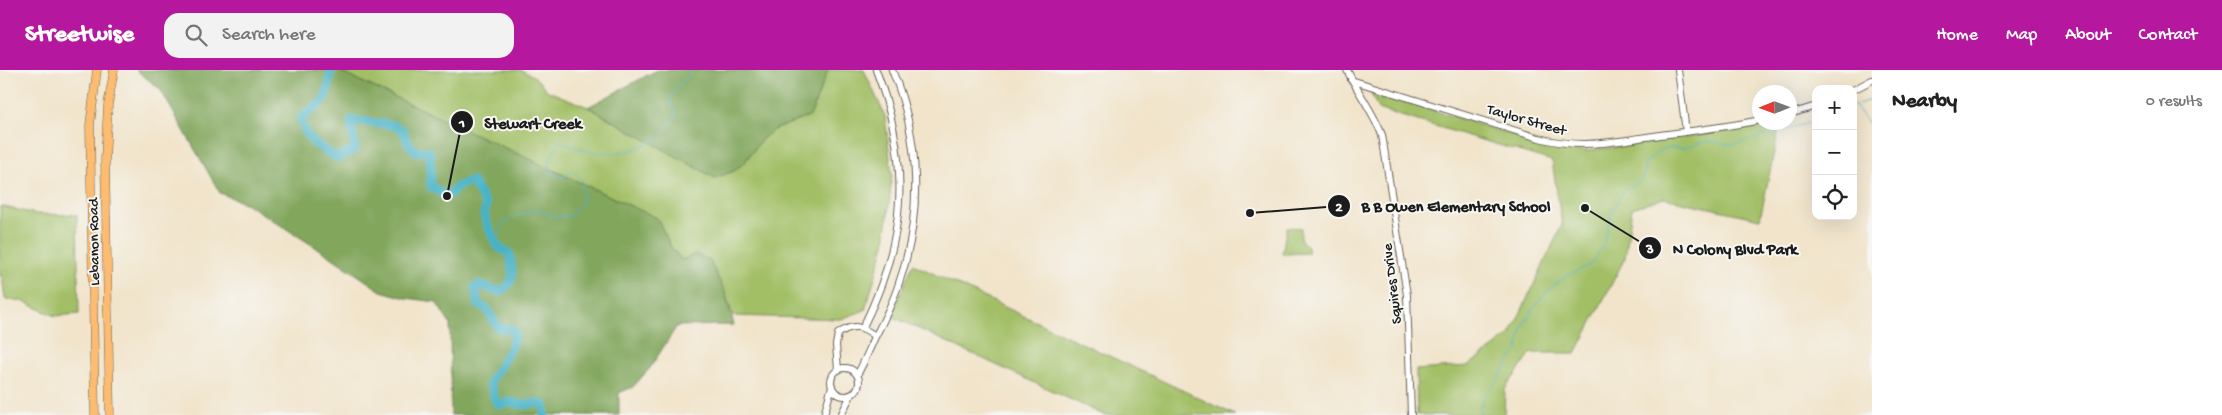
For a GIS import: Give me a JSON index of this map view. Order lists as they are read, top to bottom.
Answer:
{
  "streets": {
    "main road": ["Lebanon Road"],
    "street": ["Taylor Street", "Squires Drive"]
  },
  "crossings": [
    ["Taylor Street", "Squires Drive"]
  ],
  "places": ["Stewart Creek", "N Colony Blvd Park", "B B Owen Elementary School"],
  "north": "left",
  "page": {
    "header": "Streetwise",
    "search": "Search here",
    "nav": [
      "Home",
      "Map",
      "About",
      "Contact"
    ],
    "heading": ["Nearby", "0 results"],
    "map_buttons": ["+", "−"]
  }
}
